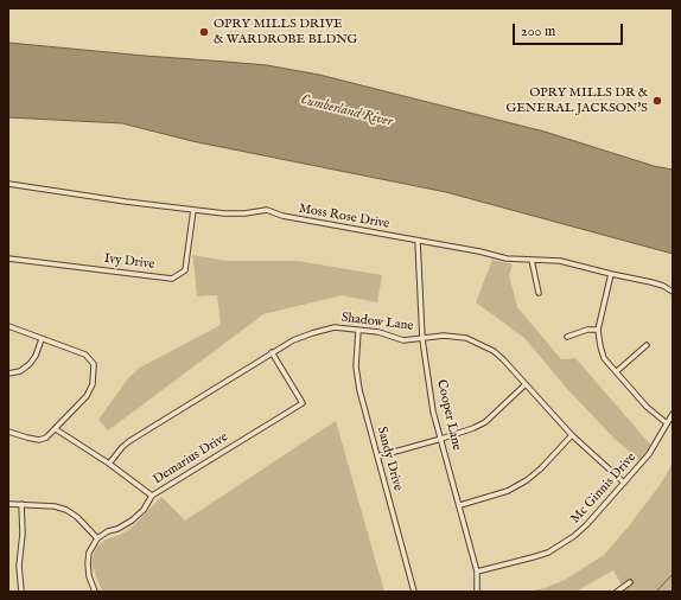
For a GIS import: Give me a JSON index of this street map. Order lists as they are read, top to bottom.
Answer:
{
  "streets": {
    "street": [
      "Moss Rose Drive",
      "Ivy Drive",
      "Shadow Lane",
      "Cooper Lane",
      "Demarius Drive",
      "Sandy Drive",
      "Mc Ginnis Drive"
    ]
  },
  "crossings": [
    ["Moss Rose Drive", "Ivy Drive"],
    ["Moss Rose Drive", "Cooper Lane"],
    ["Shadow Lane", "Cooper Lane"],
    ["Shadow Lane", "Demarius Drive"],
    ["Shadow Lane", "Sandy Drive"],
    ["Shadow Lane", "Mc Ginnis Drive"],
    ["Cooper Lane", "Mc Ginnis Drive"]
  ],
  "water": ["Cumberland River"],
  "places": ["OPRY MILLS DRIVE & WARDROBE BLDNG", "OPRY MILLS DR & GENERAL JACKSON'S"],
  "scale_bar": "200 m"
}
